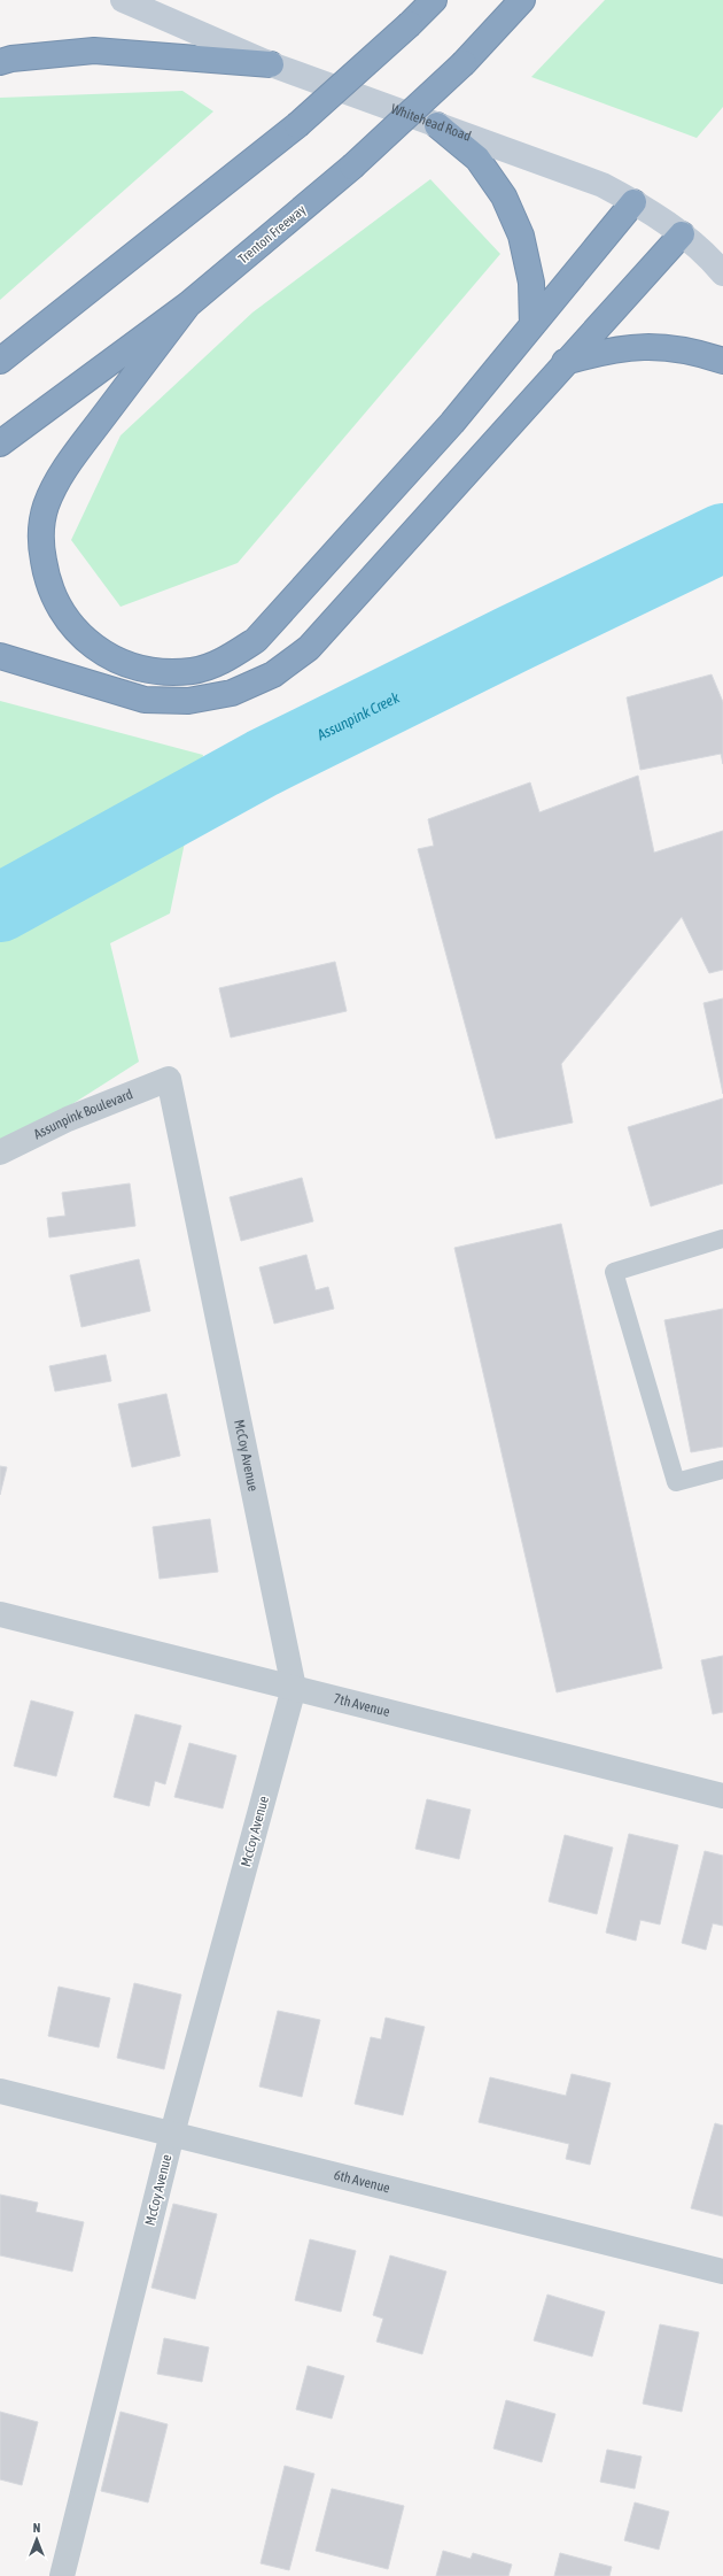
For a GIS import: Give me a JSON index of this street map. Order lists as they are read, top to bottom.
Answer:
{
  "streets": {
    "highway": ["Trenton Freeway"],
    "main road": ["Whitehead Road"],
    "street": [
      "Assunpink Boulevard",
      "McCoy Avenue",
      "7th Avenue",
      "6th Avenue"
    ]
  },
  "crossings": [
    ["Assunpink Boulevard", "McCoy Avenue"],
    ["McCoy Avenue", "7th Avenue"],
    ["McCoy Avenue", "6th Avenue"]
  ],
  "water": ["Assunpink Creek"],
  "north": "top"
}
